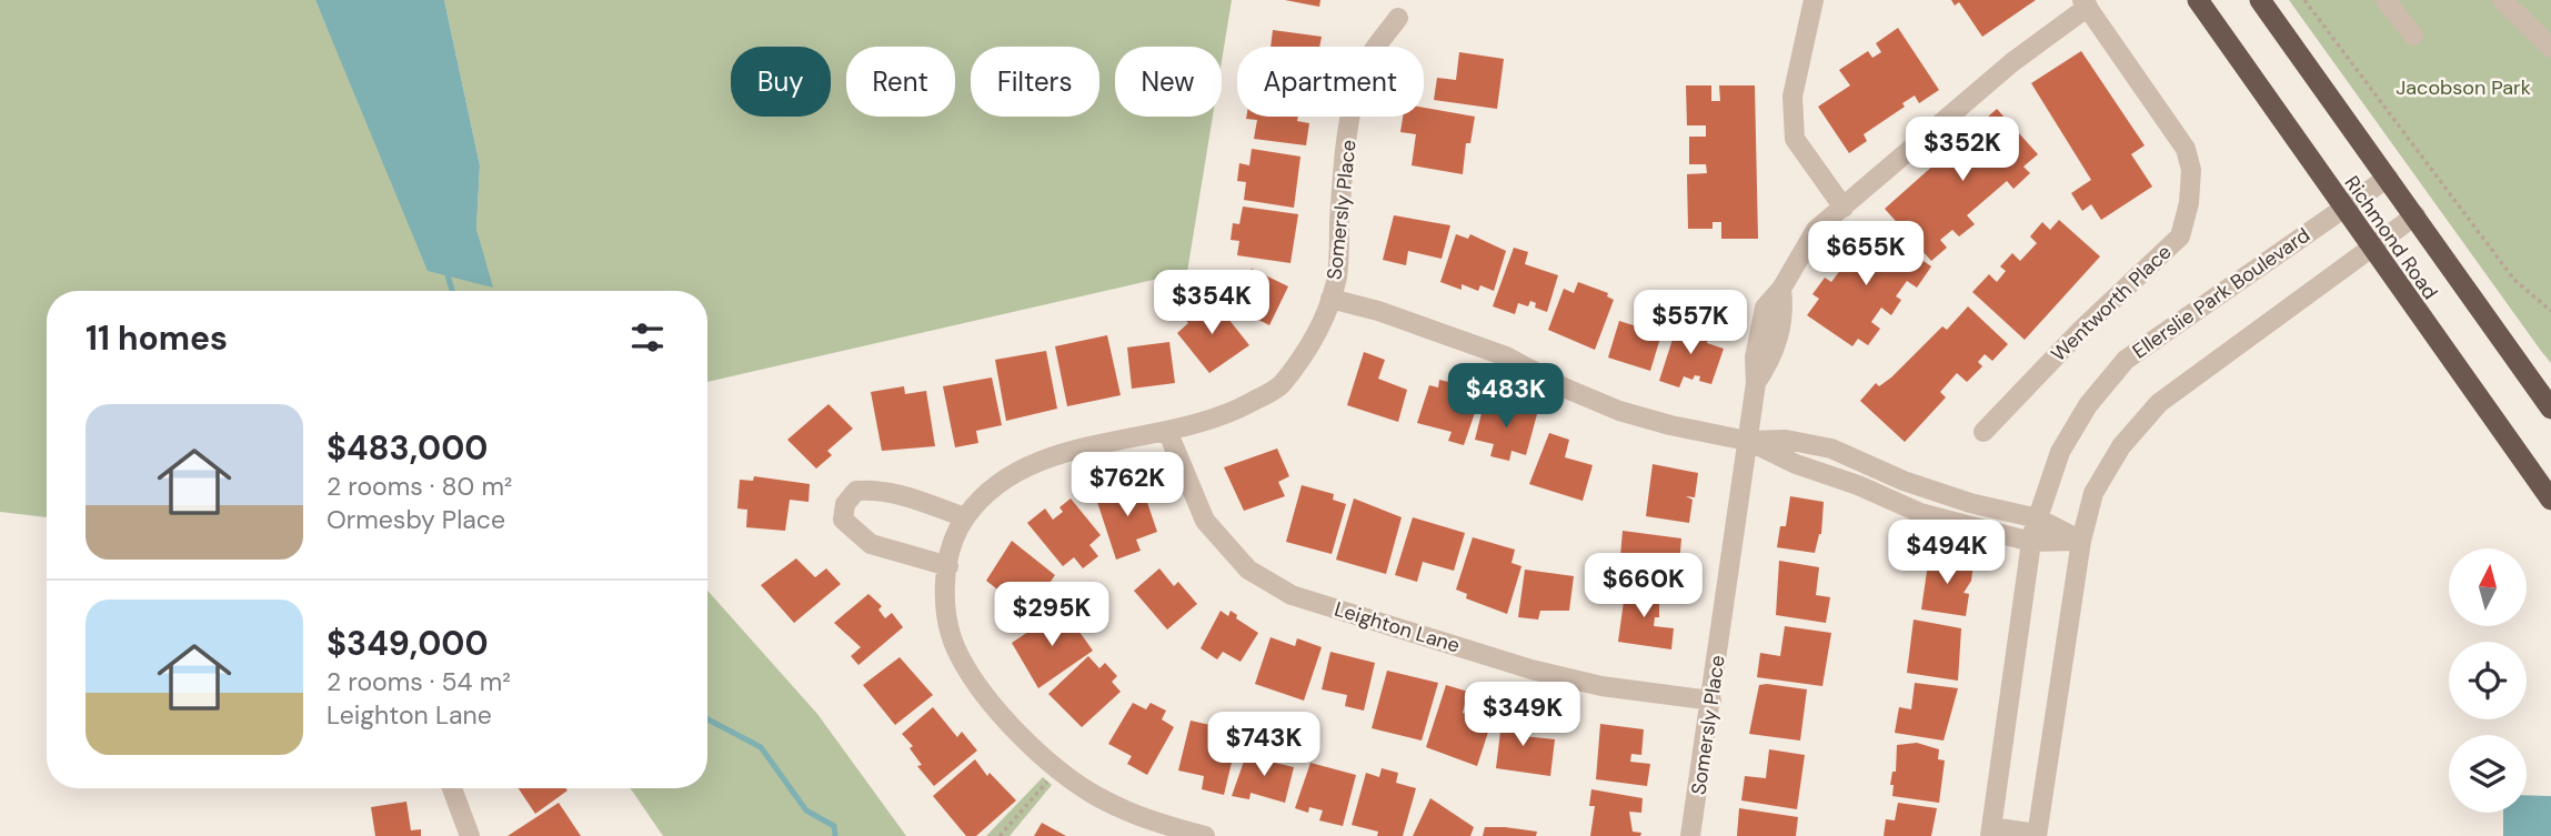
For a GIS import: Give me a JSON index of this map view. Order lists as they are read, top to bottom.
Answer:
{
  "streets": {
    "highway": ["Richmond Road"],
    "street": [
      "Somersly Place",
      "Ellerslie Park Boulevard",
      "Wentworth Place",
      "Leighton Lane"
    ]
  },
  "crossings": [
    ["Somersly Place", "Wentworth Place"],
    ["Somersly Place", "Leighton Lane"],
    ["Richmond Road", "Ellerslie Park Boulevard"]
  ],
  "parks": ["Jacobson Park"],
  "north": "top",
  "page": {
    "chip": [
      "Buy",
      "Rent",
      "Filters",
      "New",
      "Apartment"
    ],
    "price": [
      "$352K",
      "$655K",
      "$354K",
      "$557K",
      "$483K",
      "$762K",
      "$494K",
      "$660K",
      "$295K",
      "$349K",
      "$743K"
    ],
    "heading": "11 homes",
    "list": [
      {
        "name": "$483,000",
        "note": "2 rooms · 80 m² · Ormesby Place"
      },
      {
        "name": "$349,000",
        "note": "2 rooms · 54 m² · Leighton Lane"
      }
    ]
  }
}
